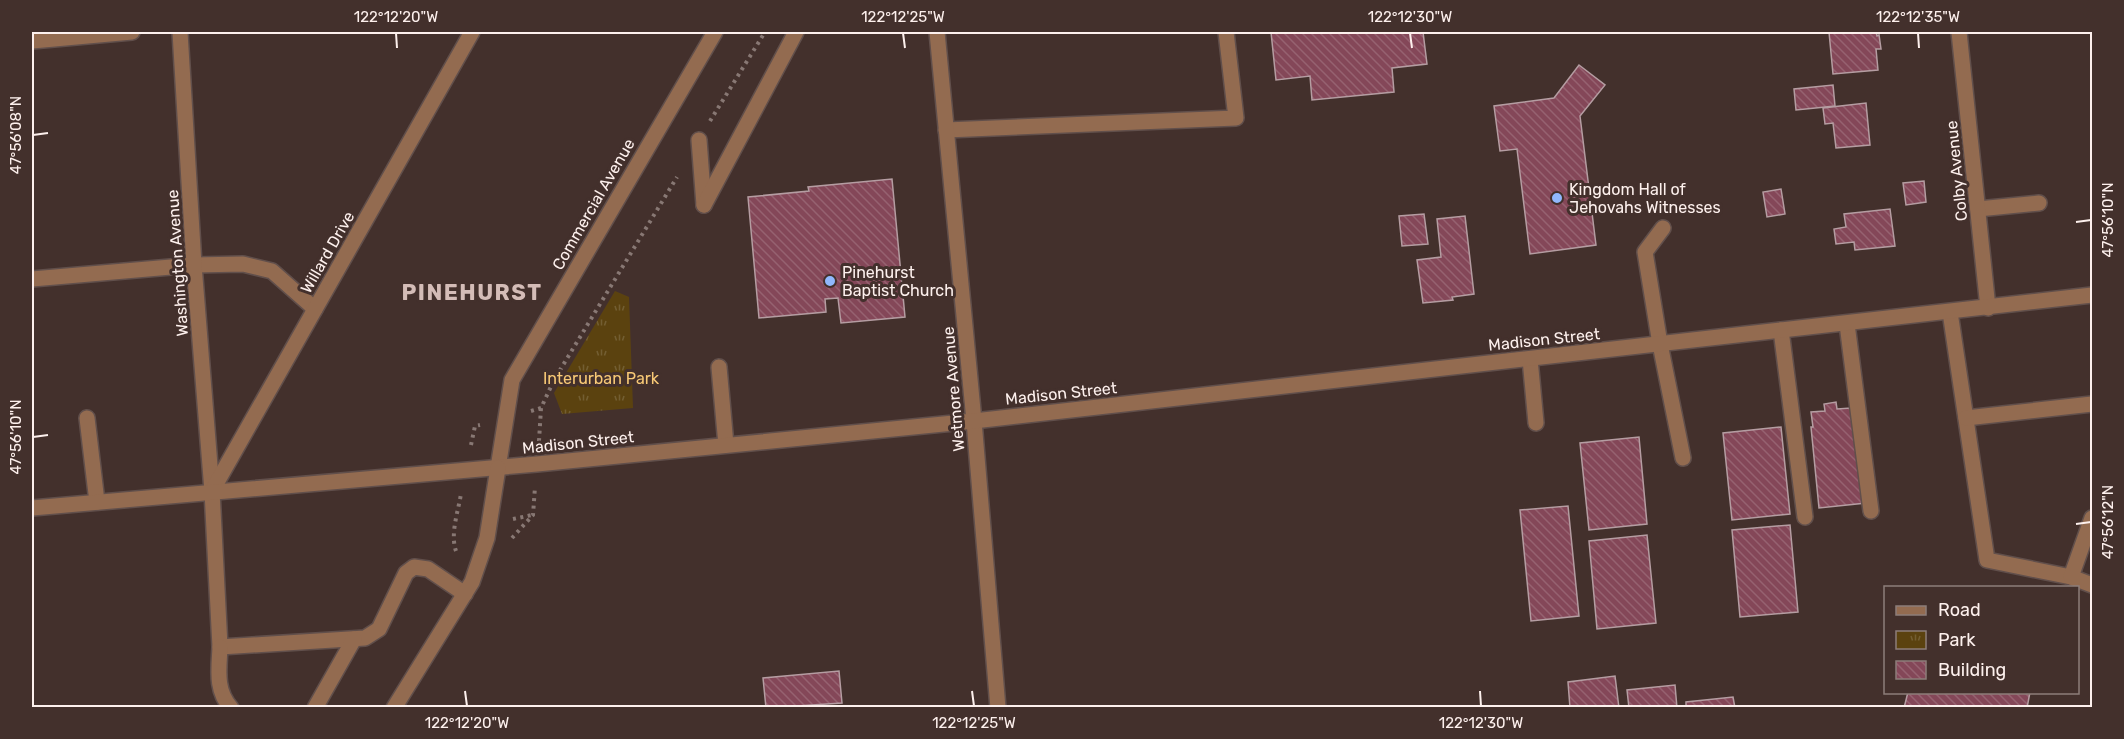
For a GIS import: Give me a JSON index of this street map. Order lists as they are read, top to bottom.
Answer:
{
  "streets": {
    "street": [
      "Colby Avenue",
      "Commercial Avenue",
      "Willard Drive",
      "Washington Avenue",
      "Madison Street",
      "Wetmore Avenue"
    ]
  },
  "crossings": [
    ["Colby Avenue", "Madison Street"],
    ["Commercial Avenue", "Madison Street"],
    ["Willard Drive", "Washington Avenue"],
    ["Willard Drive", "Madison Street"],
    ["Washington Avenue", "Madison Street"],
    ["Madison Street", "Wetmore Avenue"]
  ],
  "districts": ["PINEHURST"],
  "parks": ["Interurban Park"],
  "places": ["Kingdom Hall of Jehovahs Witnesses", "Pinehurst Baptist Church"],
  "legend": ["Road", "Park", "Building"],
  "coordinates": [
    "122°12'20\"W",
    "122°12'25\"W",
    "122°12'30\"W",
    "122°12'35\"W",
    "47°56'08\"N",
    "47°56'10\"N",
    "47°56'12\"N"
  ]
}
